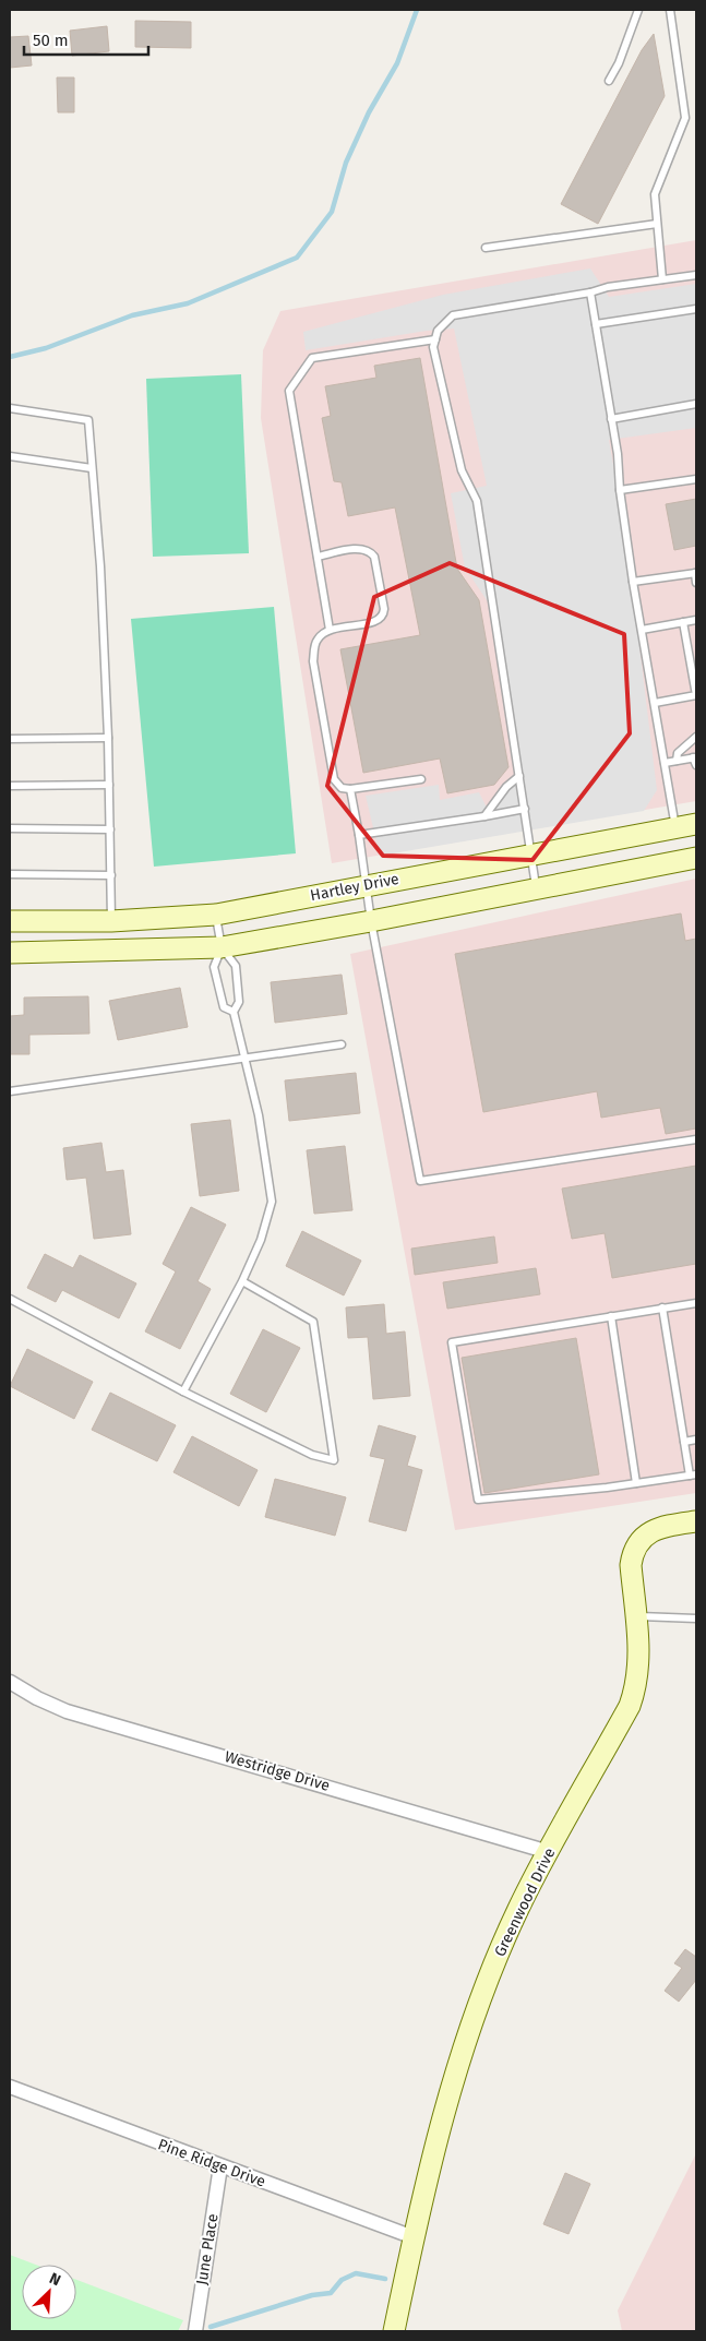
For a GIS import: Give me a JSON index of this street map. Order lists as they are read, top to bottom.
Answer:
{
  "streets": {
    "street": [
      "Hartley Drive",
      "Westridge Drive",
      "Greenwood Drive",
      "Pine Ridge Drive",
      "June Place"
    ]
  },
  "crossings": [
    ["Westridge Drive", "Greenwood Drive"],
    ["Greenwood Drive", "Pine Ridge Drive"],
    ["Pine Ridge Drive", "June Place"]
  ],
  "scale_bar": "50 m",
  "north": "top right"
}
